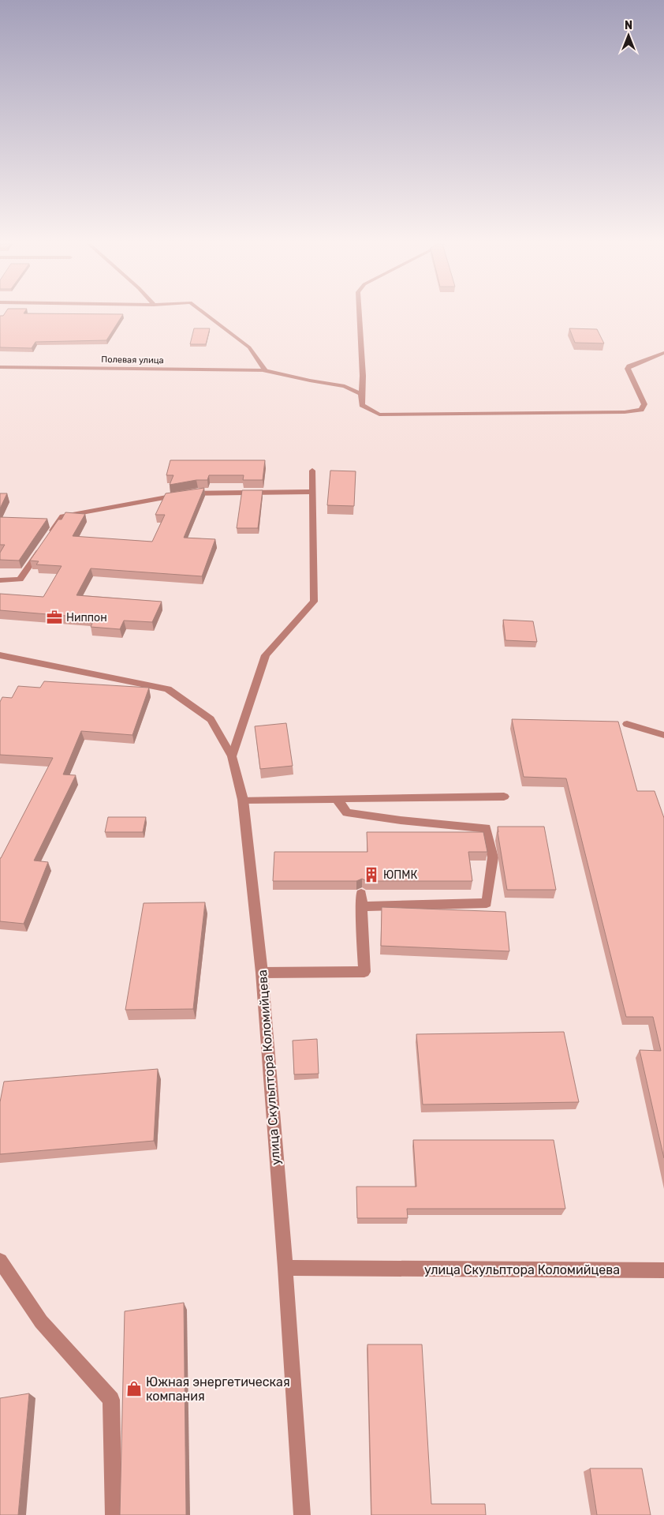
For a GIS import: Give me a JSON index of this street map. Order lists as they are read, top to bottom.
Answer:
{
  "streets": {
    "street": ["Полевая улица", "улица Скульптора Коломийцева"]
  },
  "places": {
    "office": ["Ниппон"],
    "building": ["ЮПМК"],
    "shop": ["Южная энергетическая компания"]
  },
  "north": "top"
}
